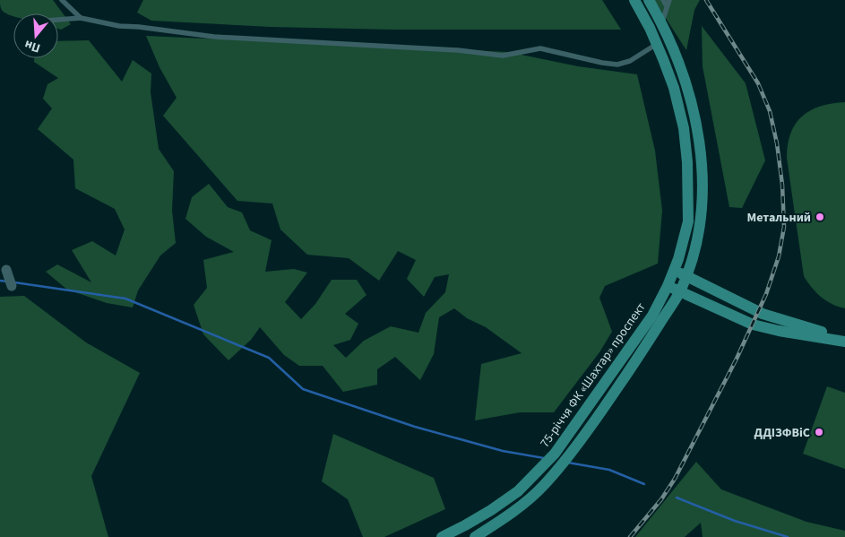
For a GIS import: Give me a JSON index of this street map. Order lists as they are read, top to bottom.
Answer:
{
  "streets": {
    "main road": ["75-річчя ФК «Шахтар» проспект"]
  },
  "places": ["Метальний", "ДДІЗФВіС"],
  "north": "bottom"
}
